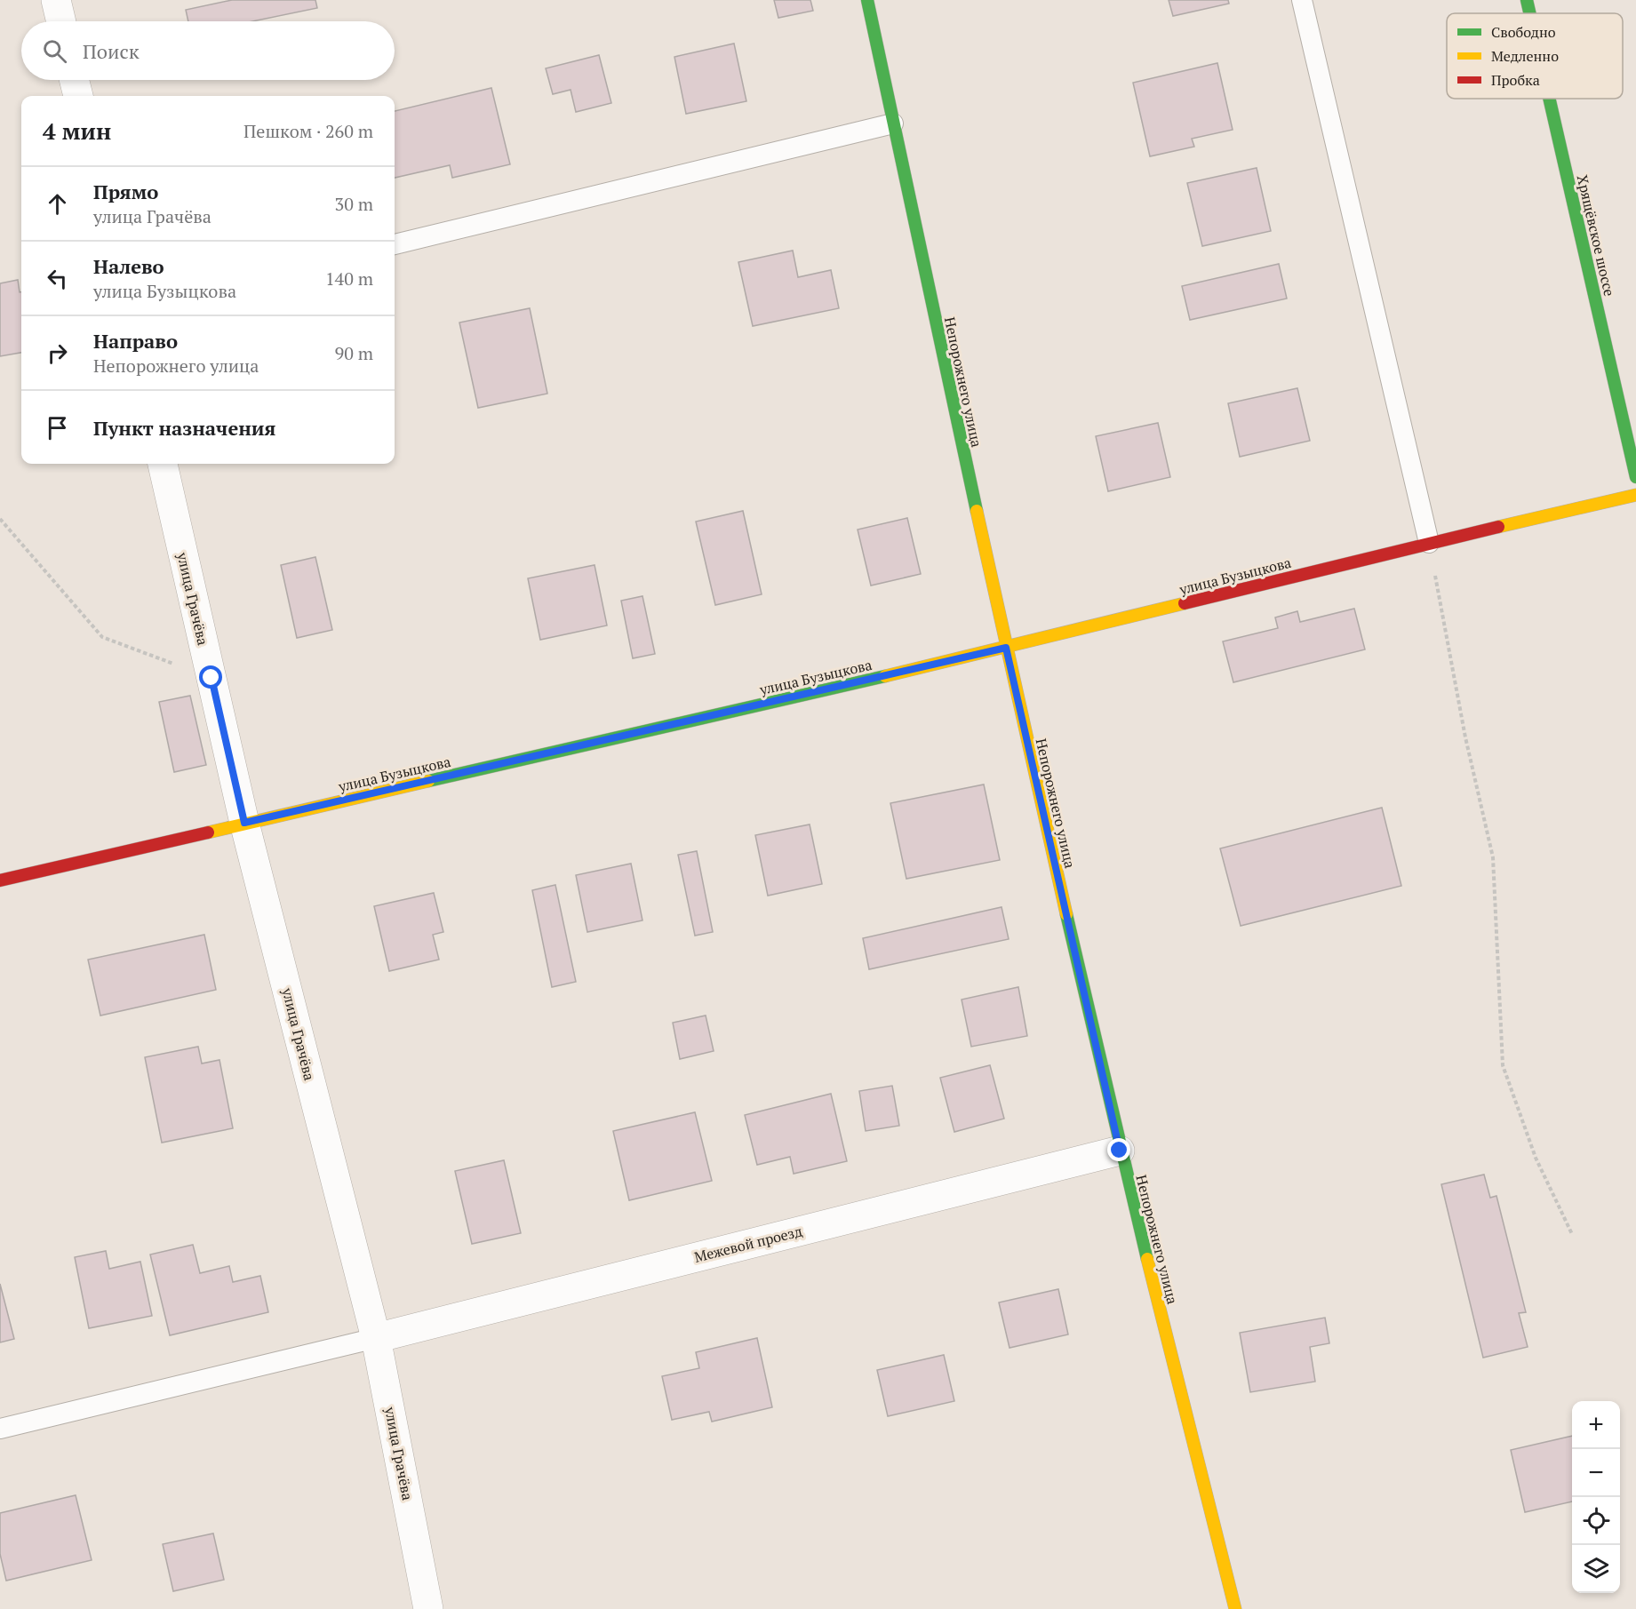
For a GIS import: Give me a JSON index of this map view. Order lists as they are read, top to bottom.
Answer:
{
  "streets": {
    "street": [
      "Хрящёвское шоссе",
      "Непорожнего улица",
      "улица Бузыцкова",
      "улица Грачёва",
      "Межевой проезд"
    ]
  },
  "crossings": [
    ["Непорожнего улица", "улица Бузыцкова"],
    ["Непорожнего улица", "Межевой проезд"],
    ["улица Бузыцкова", "улица Грачёва"],
    ["улица Грачёва", "Межевой проезд"]
  ],
  "legend": ["Свободно", "Медленно", "Пробка"],
  "page": {
    "search": "Поиск",
    "heading": ["4 мин", "Пешком · 260 m"],
    "list": [
      ["Прямо", "улица Грачёва", "30 m"],
      ["Налево", "улица Бузыцкова", "140 m"],
      ["Направо", "Непорожнего улица", "90 m"],
      "Пункт назначения"
    ],
    "map_buttons": ["+", "−"]
  }
}
